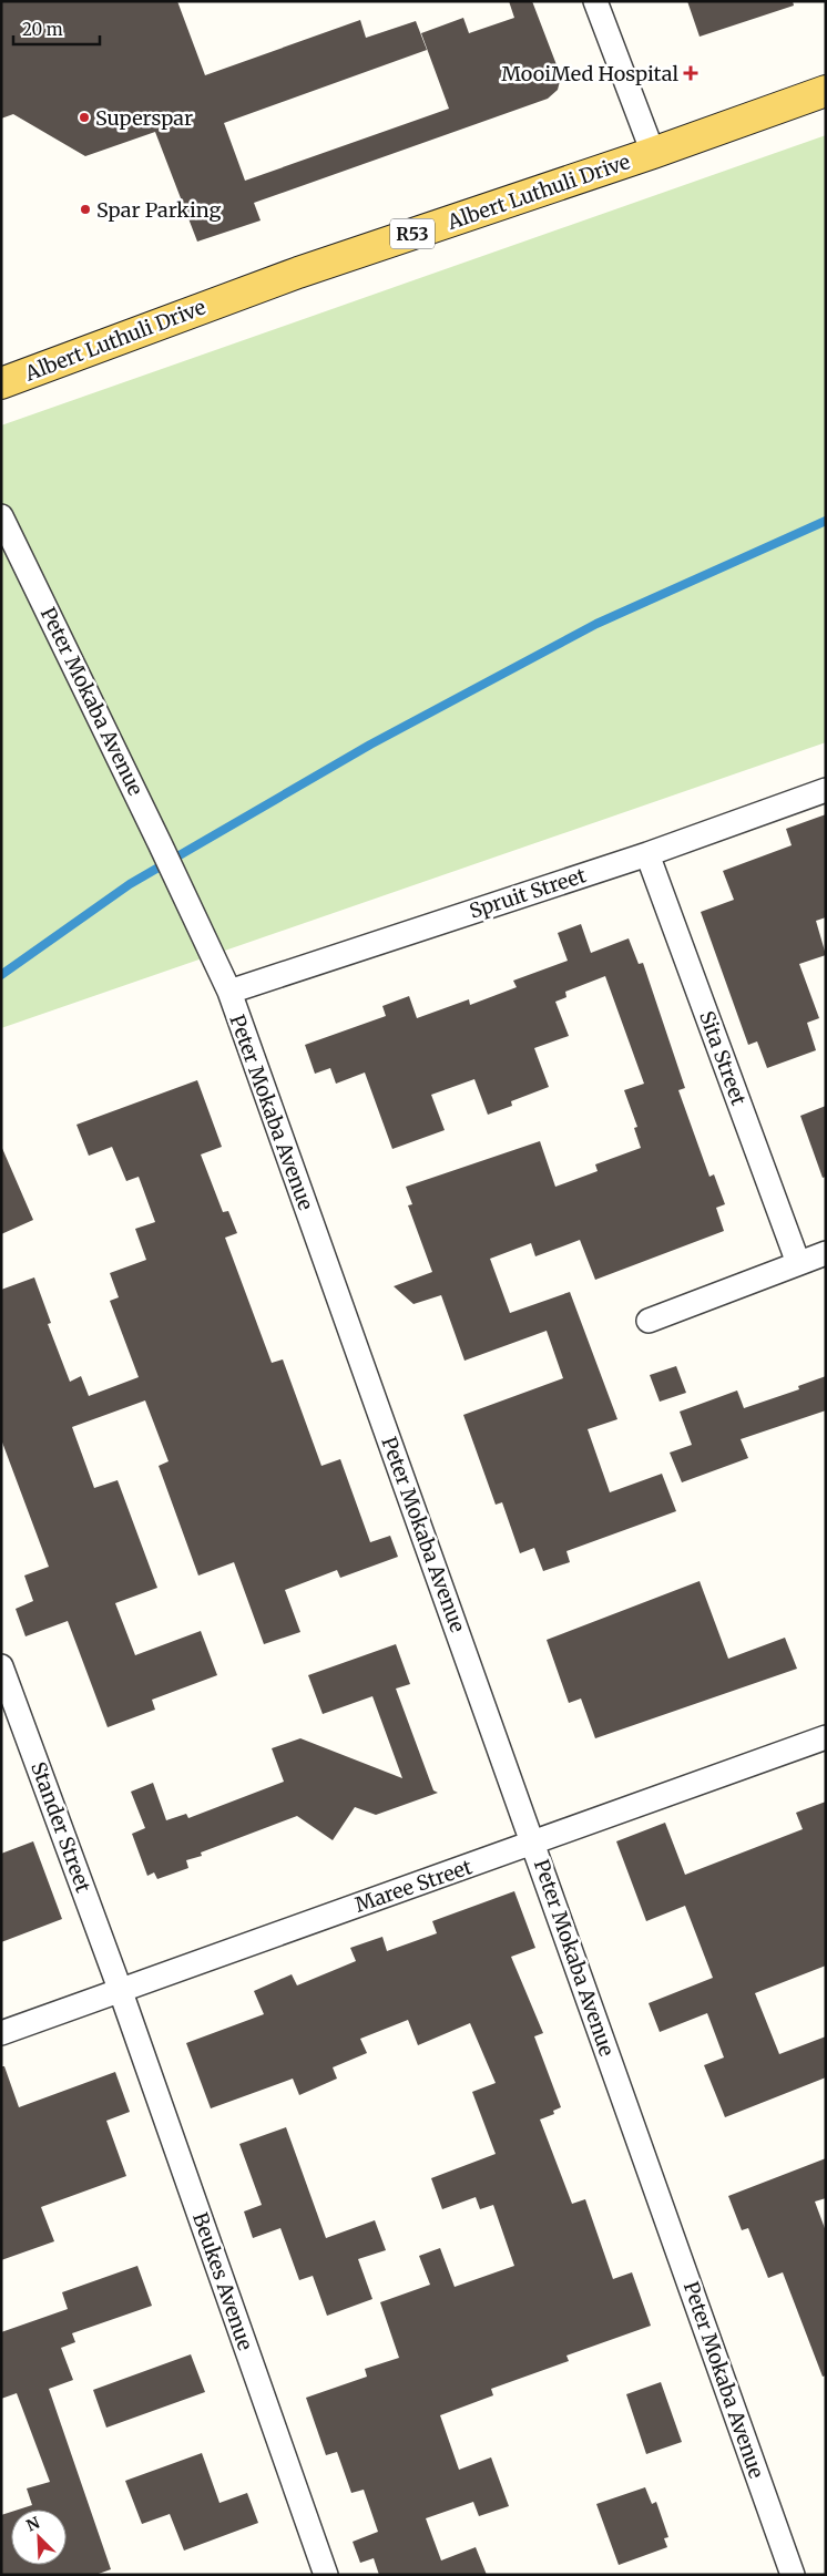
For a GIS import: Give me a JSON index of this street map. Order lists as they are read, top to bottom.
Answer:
{
  "streets": {
    "main road": ["Albert Luthuli Drive", "R53"],
    "street": [
      "Peter Mokaba Avenue",
      "Spruit Street",
      "Sita Street",
      "Stander Street",
      "Maree Street",
      "Beukes Avenue"
    ]
  },
  "crossings": [
    ["Peter Mokaba Avenue", "Spruit Street"],
    ["Peter Mokaba Avenue", "Maree Street"],
    ["Spruit Street", "Sita Street"],
    ["Stander Street", "Maree Street"],
    ["Stander Street", "Beukes Avenue"],
    ["Maree Street", "Beukes Avenue"]
  ],
  "places": {
    "health": ["MooiMed Hospital"],
    "other": ["Superspar", "Spar Parking"]
  },
  "scale_bar": "20 m",
  "north": "top left"
}
